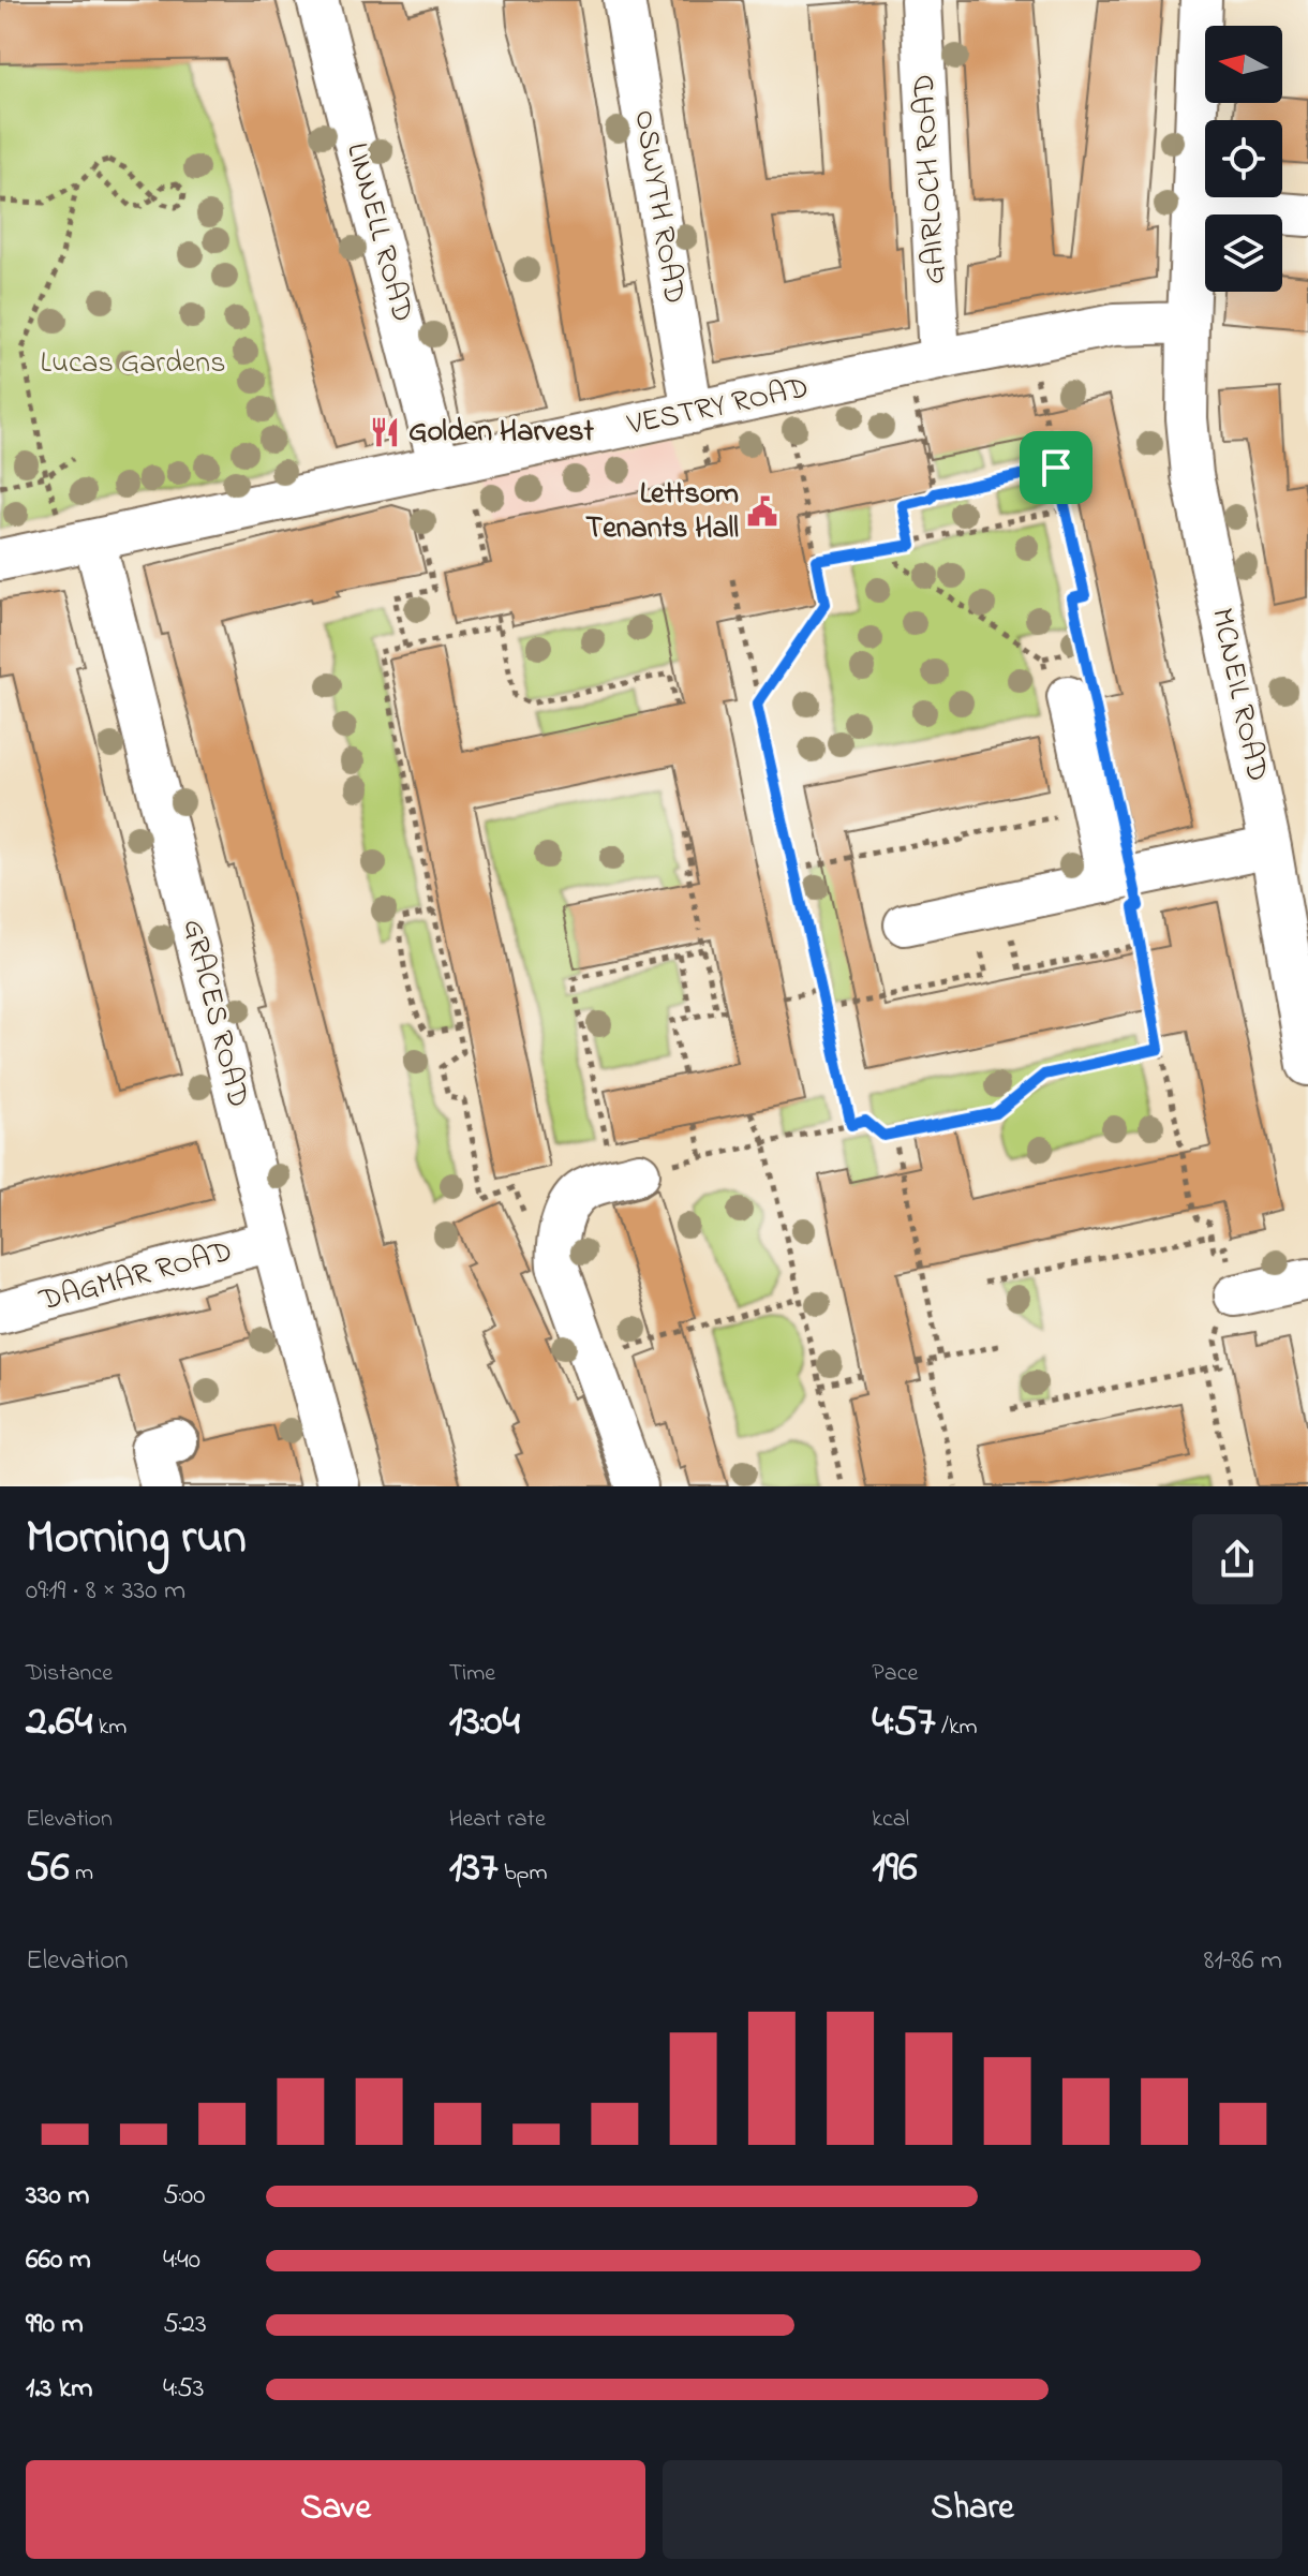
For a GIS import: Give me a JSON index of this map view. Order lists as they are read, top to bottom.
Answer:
{
  "streets": {
    "street": [
      "GAIRLOCH ROAD",
      "OSWYTH ROAD",
      "LINNELL ROAD",
      "VESTRY ROAD",
      "MCNEIL ROAD",
      "GRACES ROAD",
      "DAGMAR ROAD"
    ]
  },
  "crossings": [
    ["GAIRLOCH ROAD", "VESTRY ROAD"],
    ["OSWYTH ROAD", "VESTRY ROAD"],
    ["LINNELL ROAD", "VESTRY ROAD"],
    ["VESTRY ROAD", "MCNEIL ROAD"],
    ["VESTRY ROAD", "GRACES ROAD"],
    ["GRACES ROAD", "DAGMAR ROAD"]
  ],
  "parks": ["Lucas Gardens"],
  "places": {
    "restaurant": ["Golden Harvest"],
    "public building": ["Lettsom Tenants Hall"]
  },
  "north": "left",
  "page": {
    "heading": ["Morning run", "09:19 · 8 × 330 m"],
    "stats": [
      ["Distance", "2.64 km"],
      ["Time", "13:04"],
      ["Pace", "4:57 /km"],
      ["Elevation", "56 m"],
      ["Heart rate", "137 bpm"],
      ["kcal", "196"]
    ],
    "chart": ["Elevation", "81–86 m"],
    "list": [
      {
        "name": "330 m",
        "note": "5:00"
      },
      {
        "name": "660 m",
        "note": "4:40"
      },
      {
        "name": "990 m",
        "note": "5:23"
      },
      {
        "name": "1.3 km",
        "note": "4:53"
      }
    ],
    "buttons": ["Save", "Share"]
  }
}
